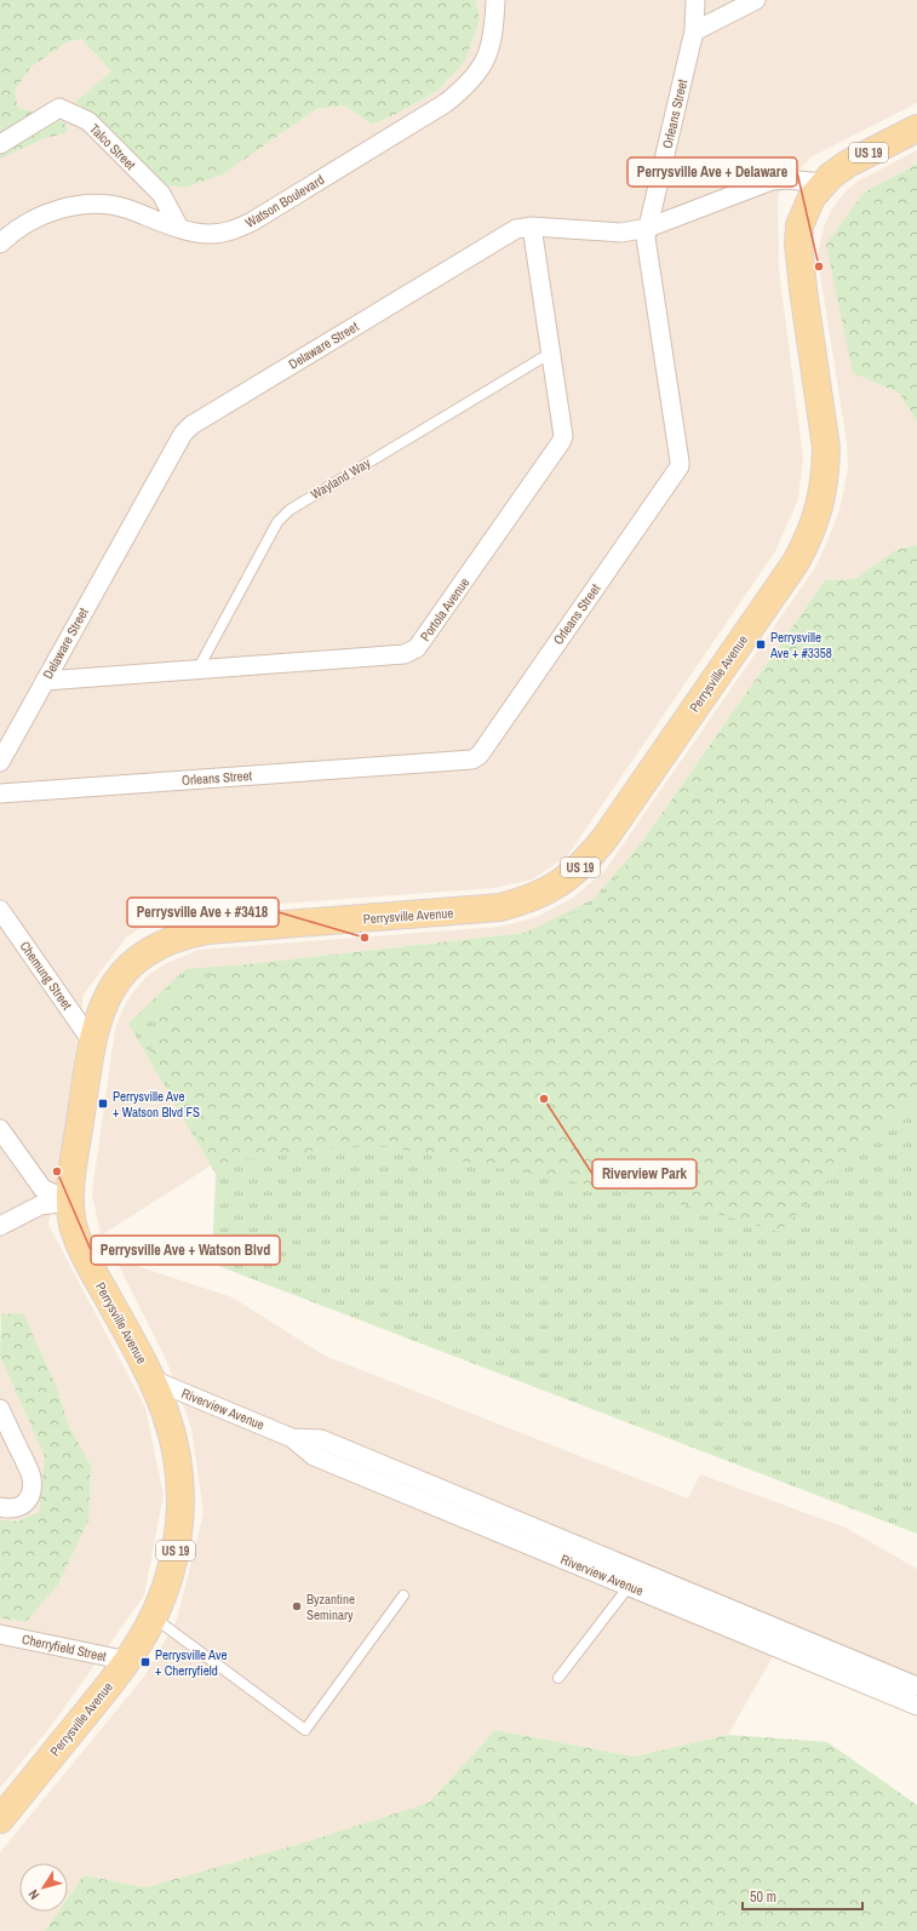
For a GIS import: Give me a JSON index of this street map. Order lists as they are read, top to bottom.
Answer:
{
  "streets": {
    "main road": ["US 19", "Perrysville Avenue"],
    "street": [
      "Orleans Street",
      "Talco Street",
      "Watson Boulevard",
      "Delaware Street",
      "Portola Avenue",
      "Chemung Street",
      "Riverview Avenue",
      "Cherryfield Street"
    ],
    "lane": ["Wayland Way"]
  },
  "crossings": [
    ["Orleans Street", "Delaware Street"],
    ["Talco Street", "Watson Boulevard"],
    ["Delaware Street", "Portola Avenue"],
    ["Delaware Street", "Perrysville Avenue"],
    ["Wayland Way", "Portola Avenue"],
    ["Perrysville Avenue", "Chemung Street"],
    ["Perrysville Avenue", "Riverview Avenue"],
    ["Perrysville Avenue", "Cherryfield Street"]
  ],
  "places": {
    "other": [
      "Perrysville Ave + Delaware",
      "Perrysville Ave + #3418",
      "Riverview Park",
      "Perrysville Ave + Watson Blvd",
      "Byzantine Seminary"
    ],
    "transit": ["Perrysville Ave + #3358", "Perrysville Ave + Watson Blvd FS", "Perrysville Ave + Cherryfield"]
  },
  "scale_bar": "50 m",
  "north": "bottom left"
}
